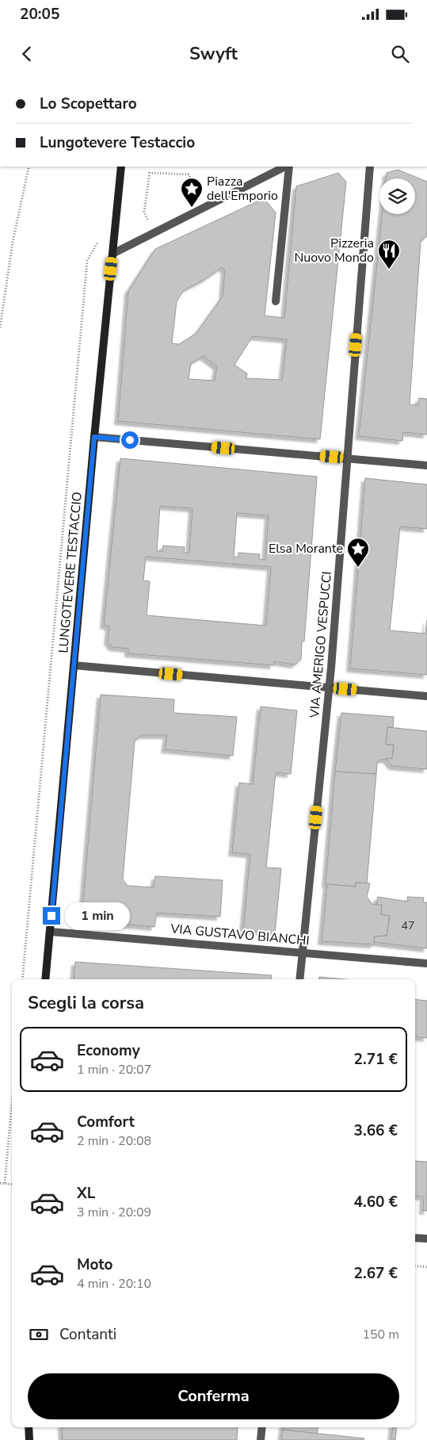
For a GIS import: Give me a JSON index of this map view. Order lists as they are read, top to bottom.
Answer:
{
  "streets": {
    "main road": ["LUNGOTEVERE TESTACCIO"],
    "street": ["VIA AMERIGO VESPUCCI", "VIA GUSTAVO BIANCHI"]
  },
  "crossings": [
    ["LUNGOTEVERE TESTACCIO", "VIA GUSTAVO BIANCHI"],
    ["VIA AMERIGO VESPUCCI", "VIA GUSTAVO BIANCHI"]
  ],
  "places": {
    "place": ["Piazza dell'Emporio", "Elsa Morante"],
    "restaurant": ["Pizzeria Nuovo Mondo"]
  },
  "house_numbers": ["47"],
  "page": {
    "status": "20:05",
    "header": "Swyft",
    "banner": ["Lo Scopettaro", "Lungotevere Testaccio"],
    "bubble": "1 min",
    "heading": "Scegli la corsa",
    "list": [
      {
        "name": "Economy",
        "note": "1 min · 20:07",
        "value": "2.71 €"
      },
      {
        "name": "Comfort",
        "note": "2 min · 20:08",
        "value": "3.66 €"
      },
      {
        "name": "XL",
        "note": "3 min · 20:09",
        "value": "4.60 €"
      },
      {
        "name": "Moto",
        "note": "4 min · 20:10",
        "value": "2.67 €"
      }
    ],
    "pay": ["Contanti", "150 m"],
    "buttons": "Conferma"
  }
}
